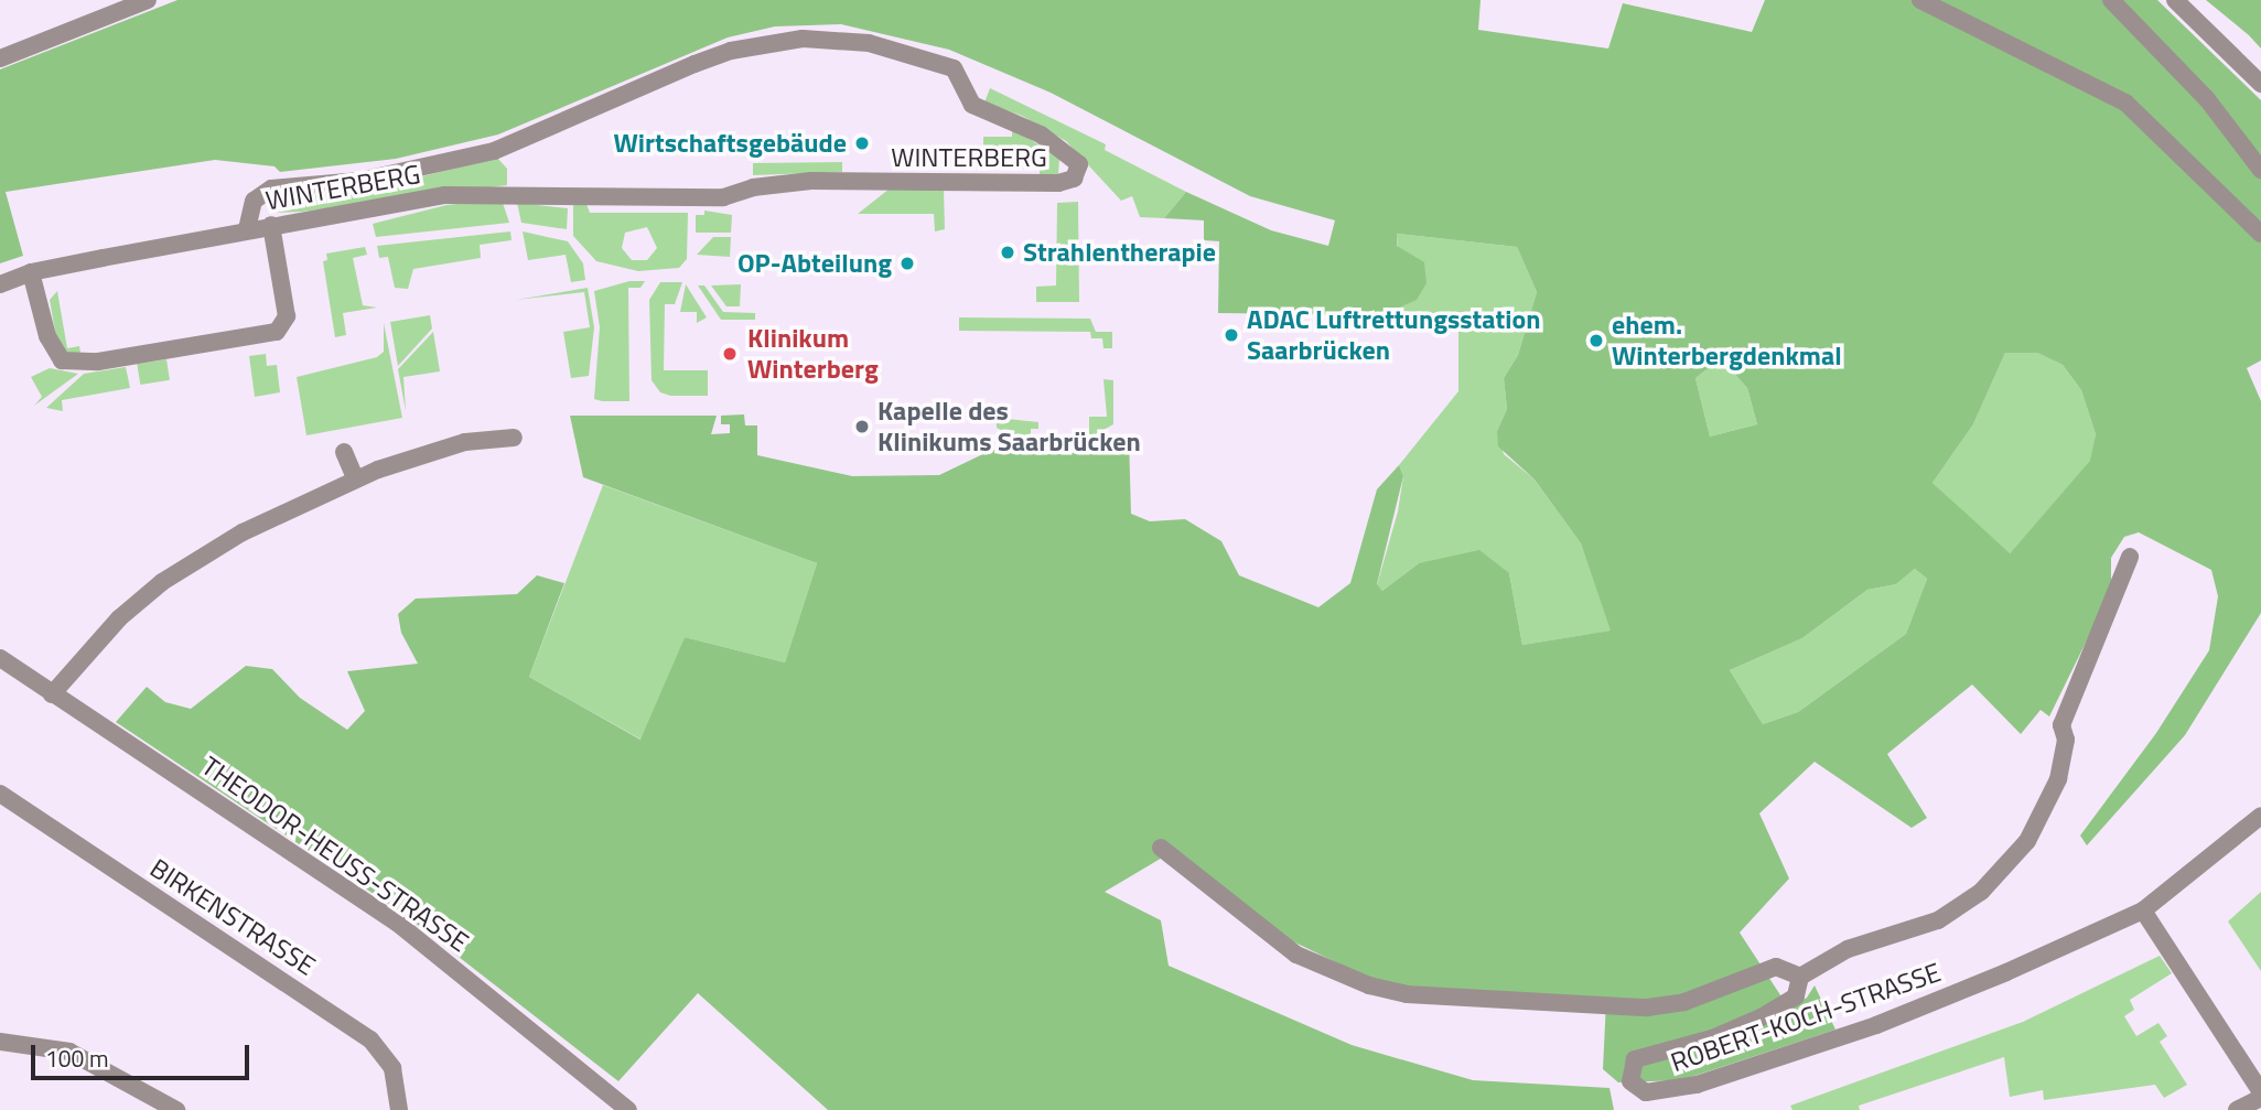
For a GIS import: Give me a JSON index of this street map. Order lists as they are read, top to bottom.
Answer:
{
  "streets": {
    "street": [
      "WINTERBERG",
      "THEODOR-HEUSS-STRASSE",
      "BIRKENSTRASSE",
      "ROBERT-KOCH-STRASSE"
    ]
  },
  "places": [
    "Wirtschaftsgebäude",
    "Strahlentherapie",
    "OP-Abteilung",
    "ADAC Luftrettungsstation Saarbrücken",
    "ehem. Winterbergdenkmal",
    "Klinikum Winterberg",
    "Kapelle des Klinikums Saarbrücken"
  ],
  "scale_bar": "100 m"
}
